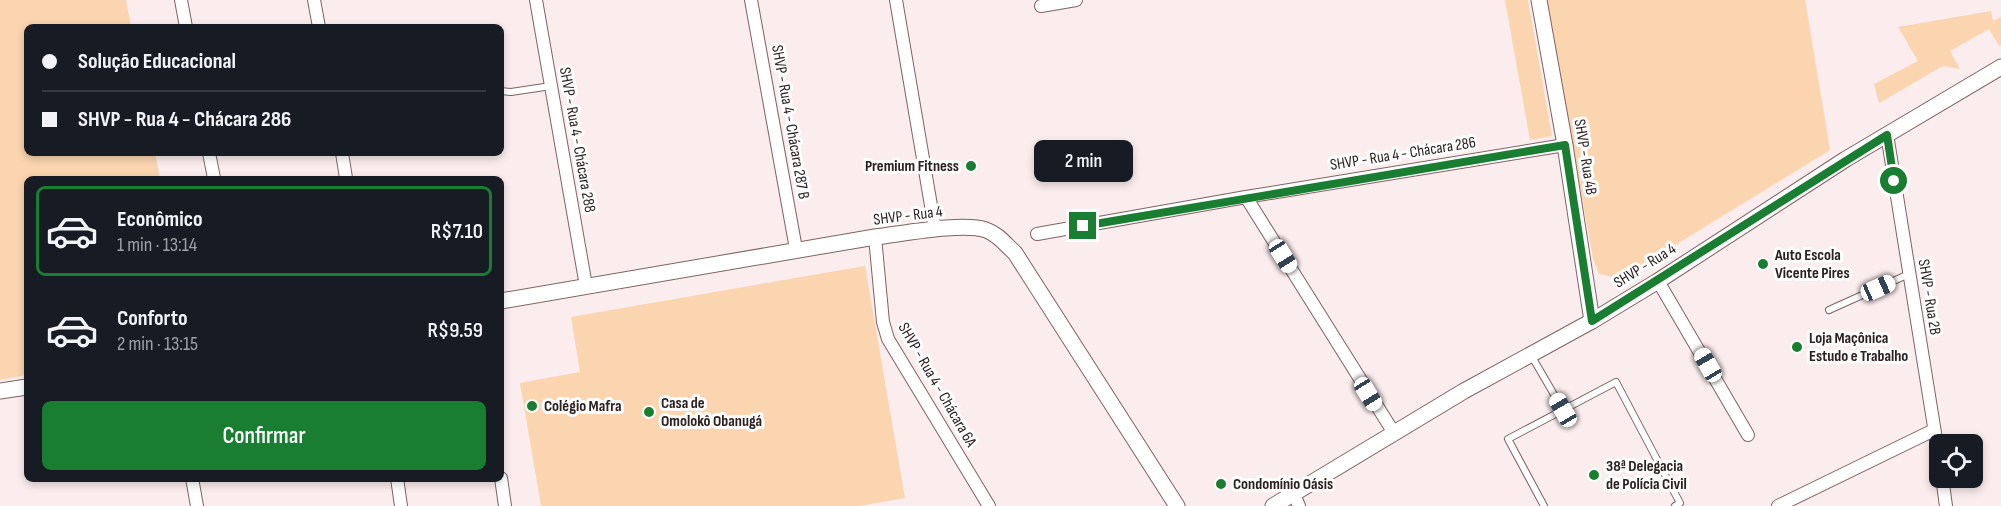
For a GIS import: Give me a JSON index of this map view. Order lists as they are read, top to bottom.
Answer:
{
  "streets": {
    "street": [
      "SHVP - Rua 4 - Chácara 287 B",
      "SHVP - Rua 4 - Chácara 288",
      "SHVP - Rua 4 - Chácara 286",
      "SHVP - Rua 4B",
      "SHVP - Rua 4",
      "SHVP - Rua 2B",
      "SHVP - Rua 4 - Chácara 6A"
    ]
  },
  "crossings": [
    ["SHVP - Rua 4 - Chácara 287 B", "SHVP - Rua 4"],
    ["SHVP - Rua 4 - Chácara 288", "SHVP - Rua 4"],
    ["SHVP - Rua 4 - Chácara 286", "SHVP - Rua 4B"],
    ["SHVP - Rua 4B", "SHVP - Rua 4"],
    ["SHVP - Rua 4", "SHVP - Rua 2B"],
    ["SHVP - Rua 4", "SHVP - Rua 4 - Chácara 6A"]
  ],
  "places": [
    "Premium Fitness",
    "Auto Escola Vicente Pires",
    "Loja Maçônica Estudo e Trabalho",
    "Colégio Mafra",
    "Casa de Omolokô Obanugá",
    "38ª Delegacia de Polícia Civil",
    "Condomínio Oásis"
  ],
  "page": {
    "banner": ["Solução Educacional", "SHVP - Rua 4 - Chácara 286"],
    "bubble": "2 min",
    "list": [
      {
        "name": "Econômico",
        "note": "1 min · 13:14",
        "value": "R$7.10"
      },
      {
        "name": "Conforto",
        "note": "2 min · 13:15",
        "value": "R$9.59"
      }
    ],
    "buttons": "Confirmar"
  }
}
